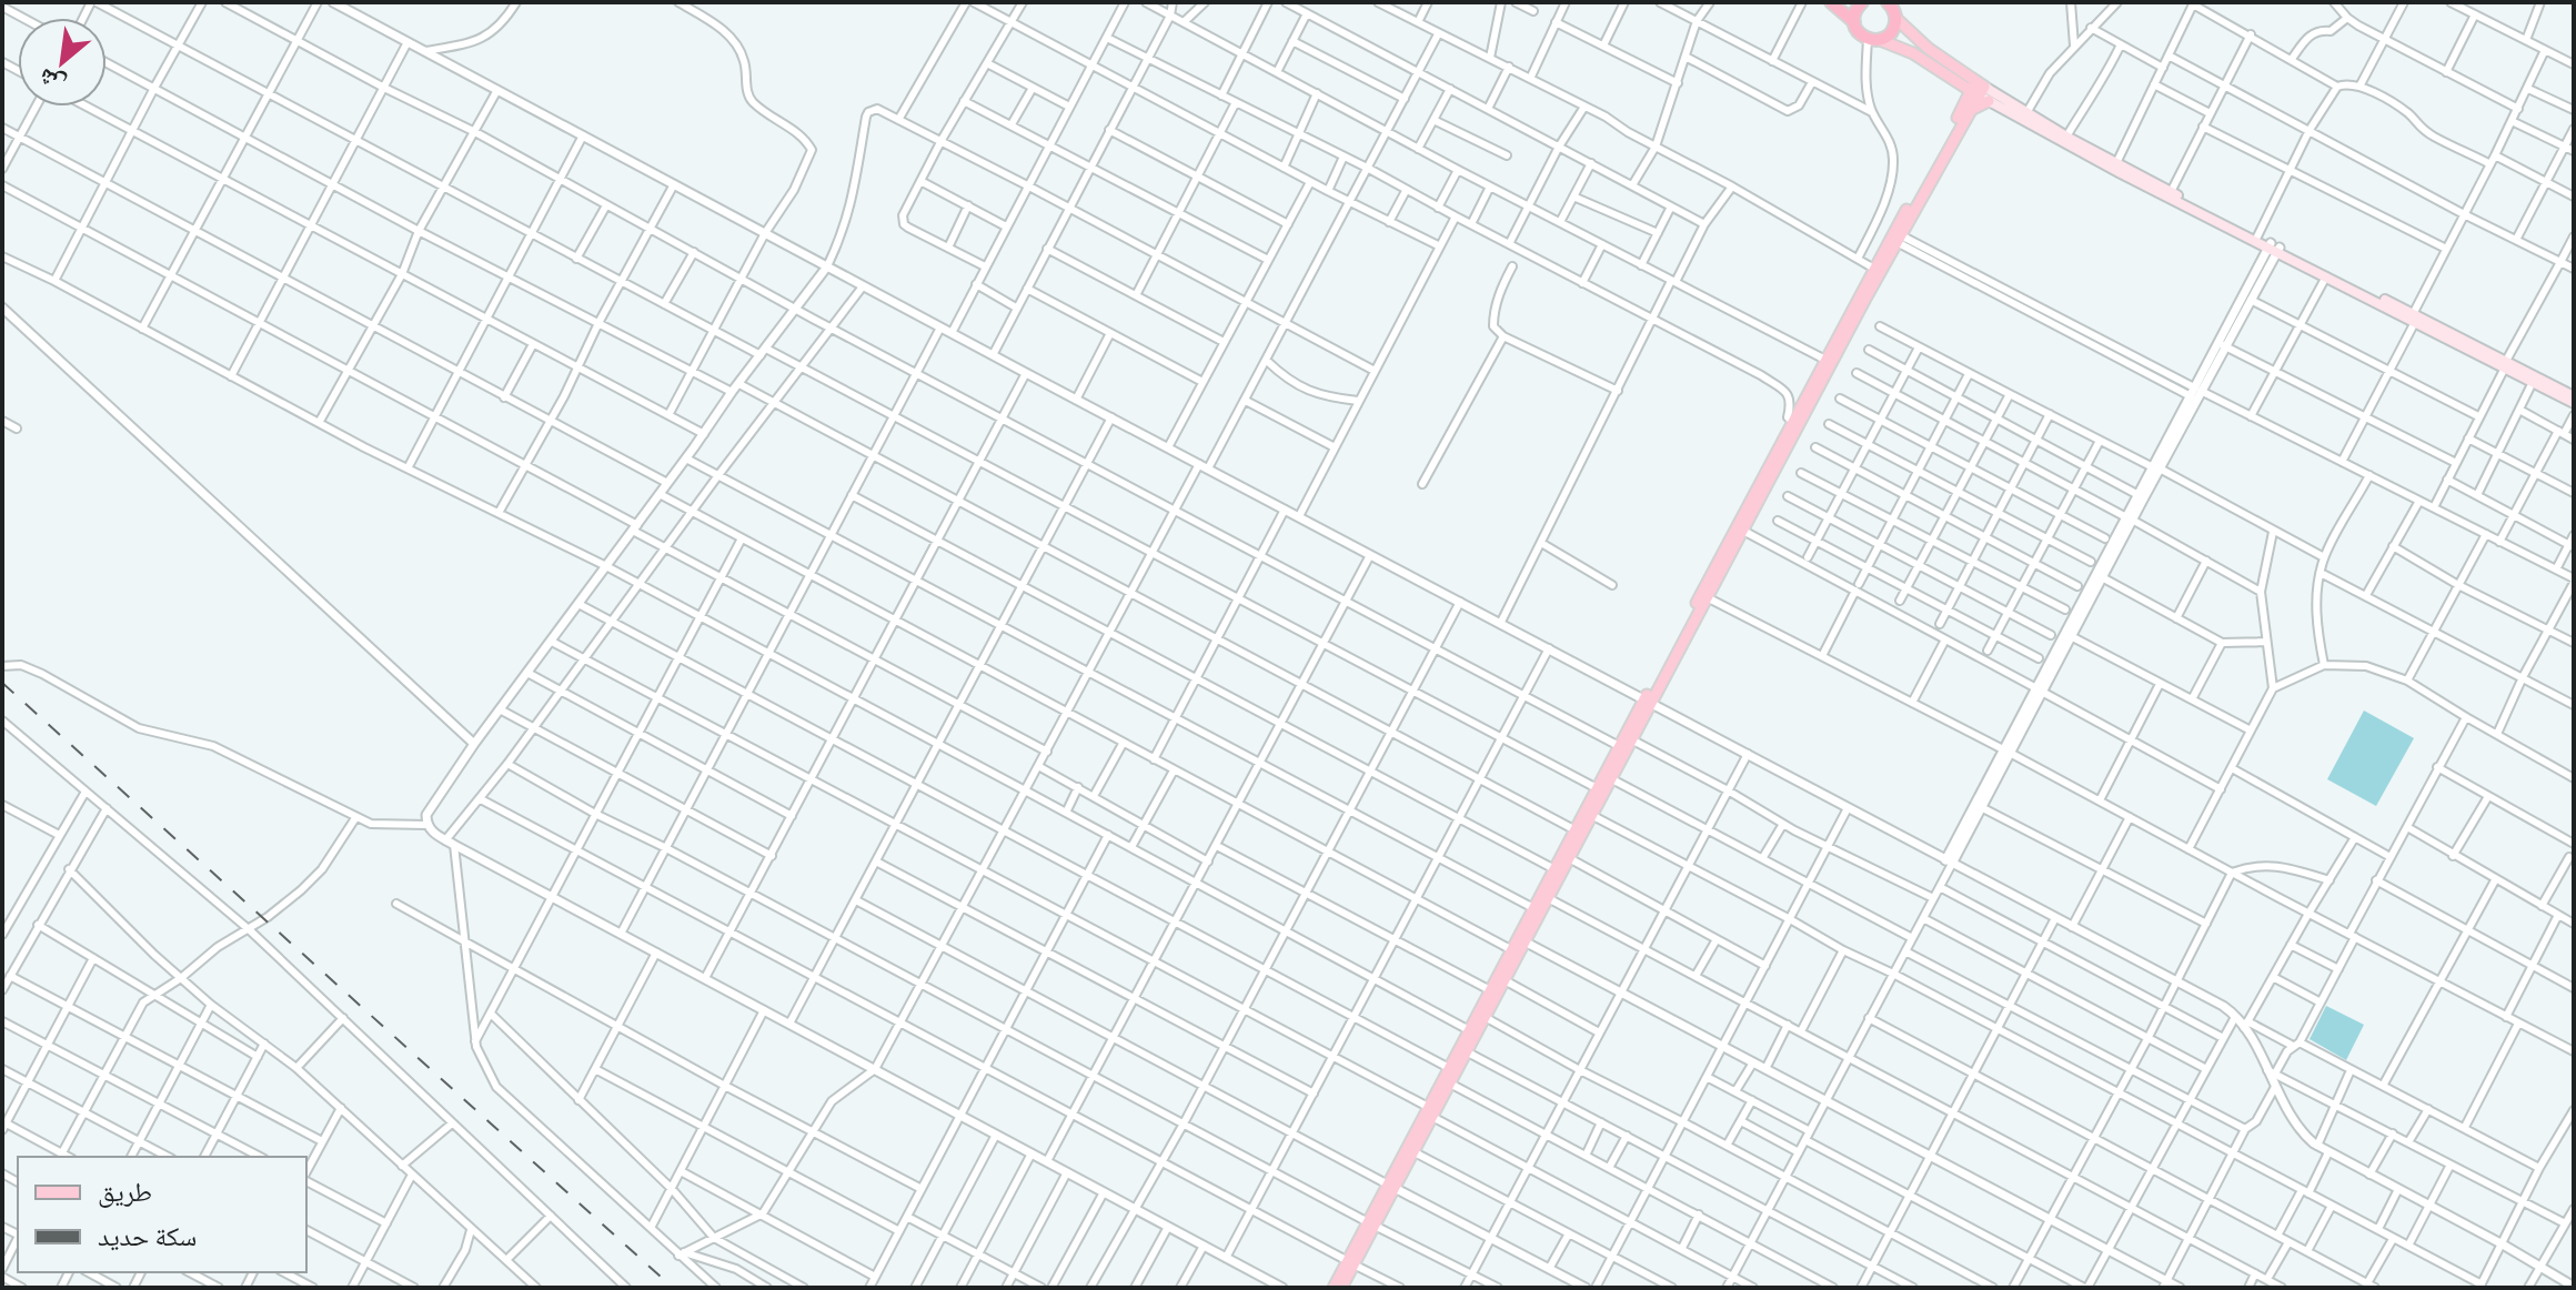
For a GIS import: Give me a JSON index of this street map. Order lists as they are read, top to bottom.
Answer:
{
  "legend": ["طريق", "سكة حديد"],
  "north": "bottom left"
}
